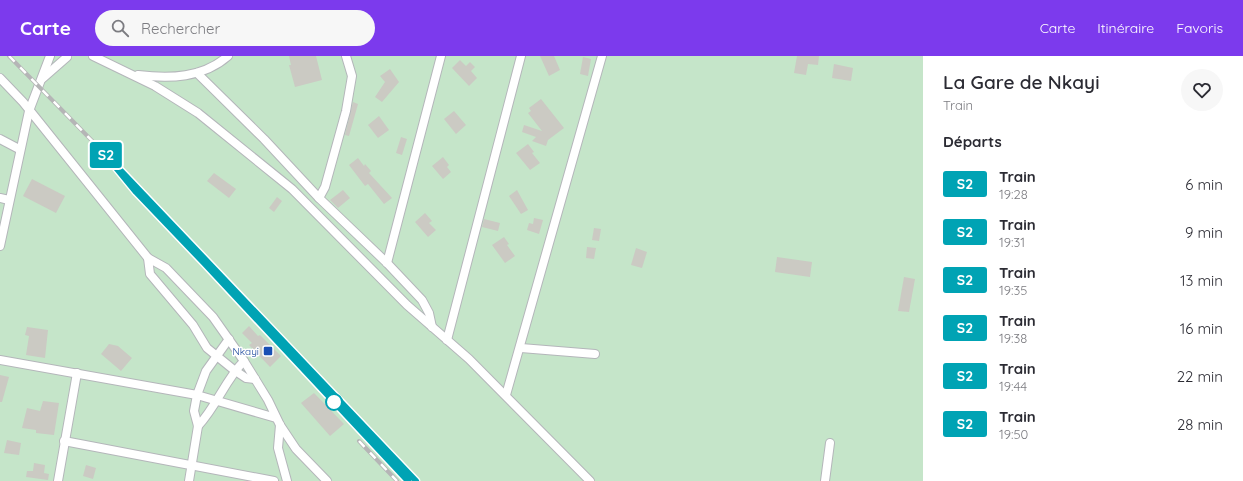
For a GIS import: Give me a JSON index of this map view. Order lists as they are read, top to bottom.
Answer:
{
  "places": {
    "transit": ["Nkayi"]
  },
  "page": {
    "header": "Carte",
    "search": "Rechercher",
    "nav": ["Carte", "Itinéraire", "Favoris"],
    "on_map": "S2",
    "heading": [
      ["La Gare de Nkayi", "Train"],
      "Départs"
    ],
    "list": [
      {
        "mark": "S2",
        "name": "Train",
        "note": "19:28",
        "value": "6 min"
      },
      {
        "mark": "S2",
        "name": "Train",
        "note": "19:31",
        "value": "9 min"
      },
      {
        "mark": "S2",
        "name": "Train",
        "note": "19:35",
        "value": "13 min"
      },
      {
        "mark": "S2",
        "name": "Train",
        "note": "19:38",
        "value": "16 min"
      },
      {
        "mark": "S2",
        "name": "Train",
        "note": "19:44",
        "value": "22 min"
      },
      {
        "mark": "S2",
        "name": "Train",
        "note": "19:50",
        "value": "28 min"
      }
    ]
  }
}
